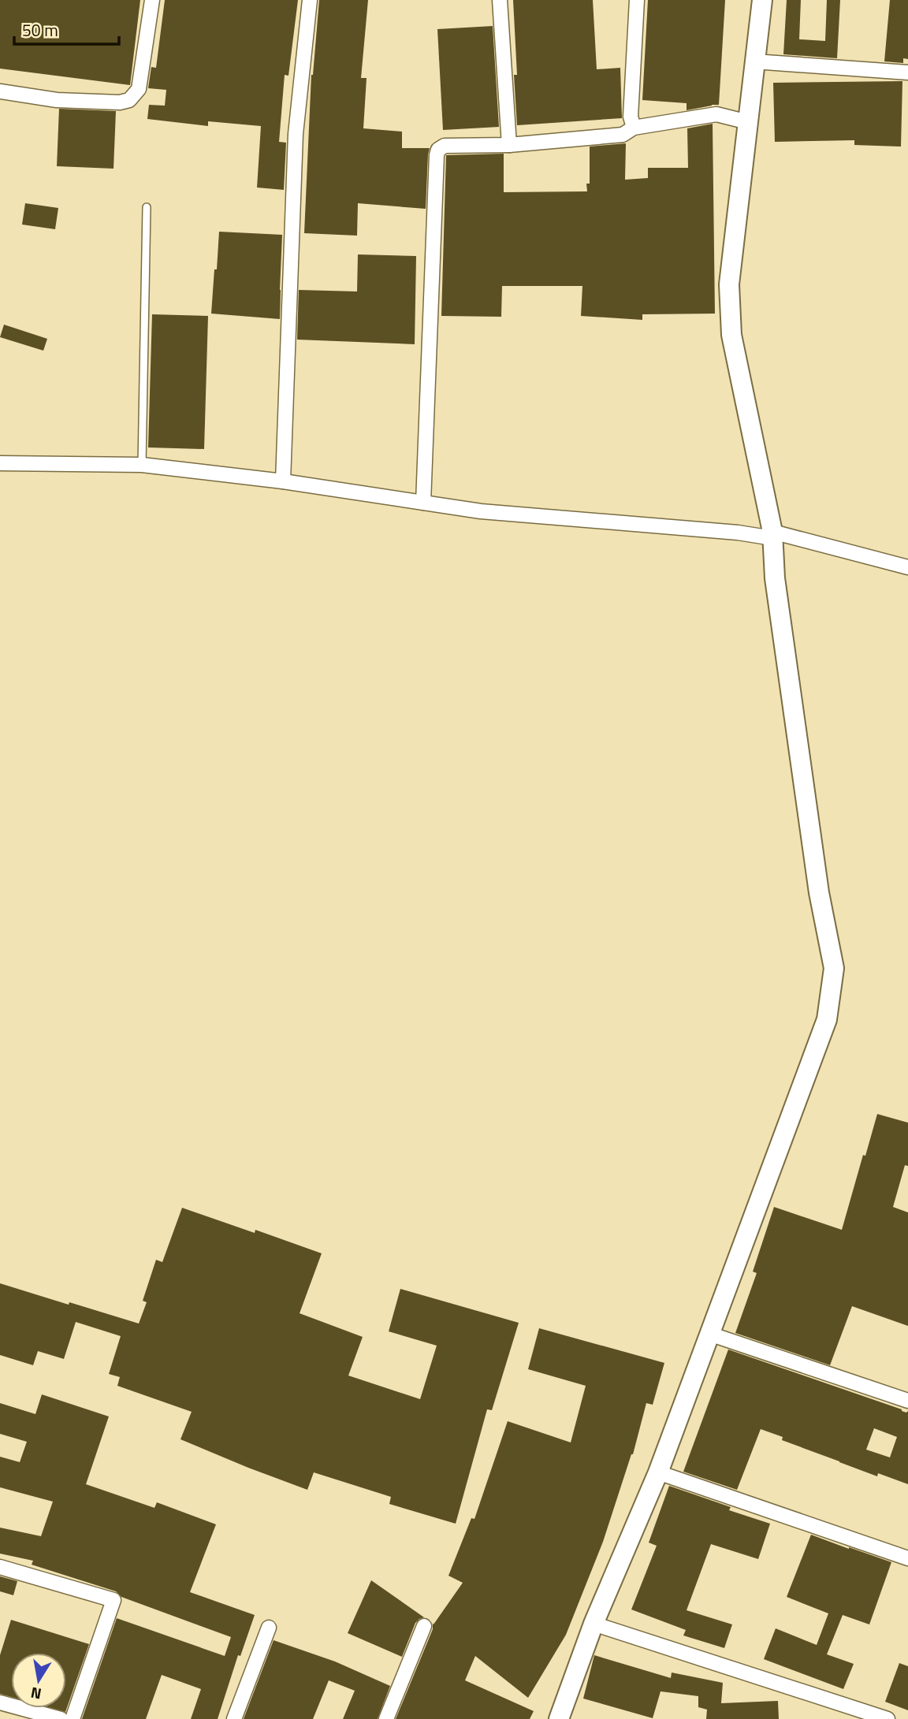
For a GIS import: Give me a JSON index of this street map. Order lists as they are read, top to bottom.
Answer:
{
  "scale_bar": "50 m",
  "north": "bottom"
}
